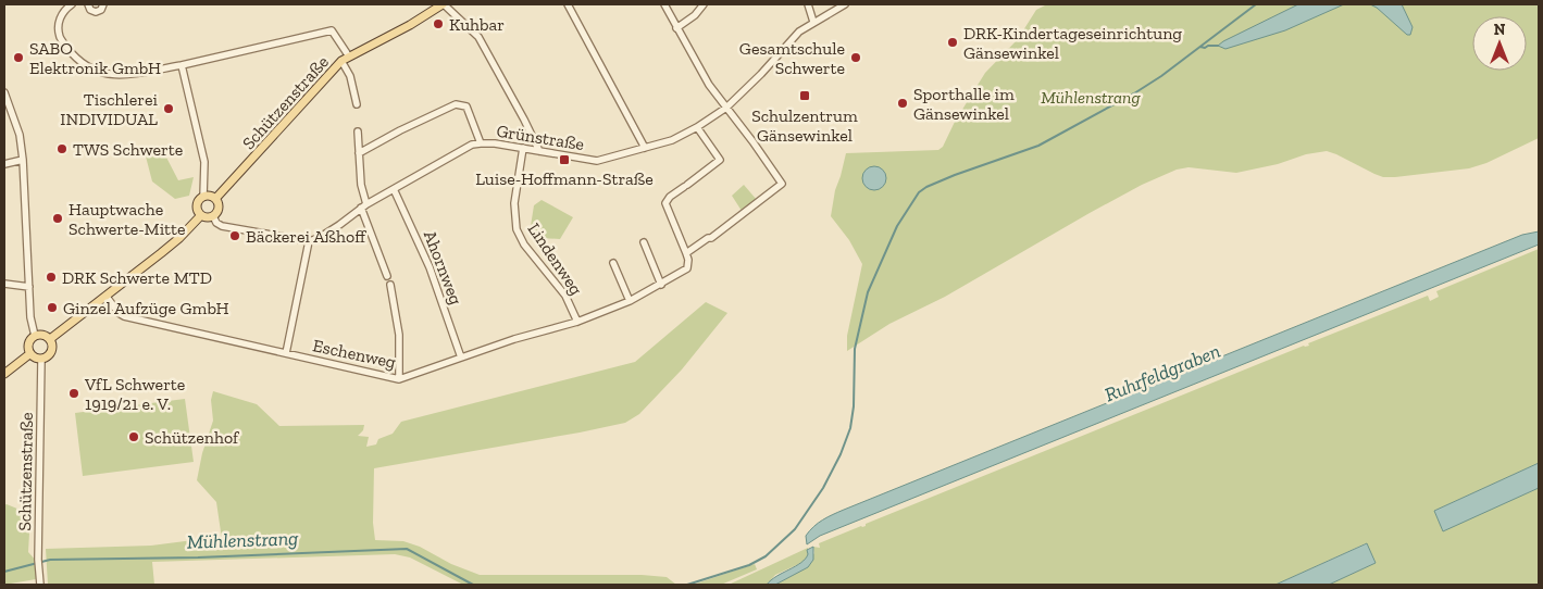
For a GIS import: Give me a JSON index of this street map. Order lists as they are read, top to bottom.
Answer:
{
  "streets": {
    "main road": ["Schützenstraße"],
    "street": [
      "Grünstraße",
      "Lindenweg",
      "Ahornweg",
      "Eschenweg"
    ]
  },
  "crossings": [
    ["Grünstraße", "Lindenweg"],
    ["Grünstraße", "Ahornweg"],
    ["Lindenweg", "Eschenweg"],
    ["Ahornweg", "Eschenweg"]
  ],
  "water": ["Ruhrfeldgraben", "Mühlenstrang"],
  "parks": ["Mühlenstrang"],
  "places": {
    "other": [
      "Kuhbar",
      "DRK-Kindertageseinrichtung Gänsewinkel",
      "SABO Elektronik GmbH",
      "Gesamtschule Schwerte",
      "Sporthalle im Gänsewinkel",
      "Tischlerei INDIVIDUAL",
      "TWS Schwerte",
      "Hauptwache Schwerte-Mitte",
      "Bäckerei Aßhoff",
      "DRK Schwerte MTD",
      "Ginzel Aufzüge GmbH",
      "VfL Schwerte 1919/21 e. V.",
      "Schützenhof"
    ],
    "transit": ["Schulzentrum Gänsewinkel", "Luise-Hoffmann-Straße"]
  },
  "north": "top"
}
